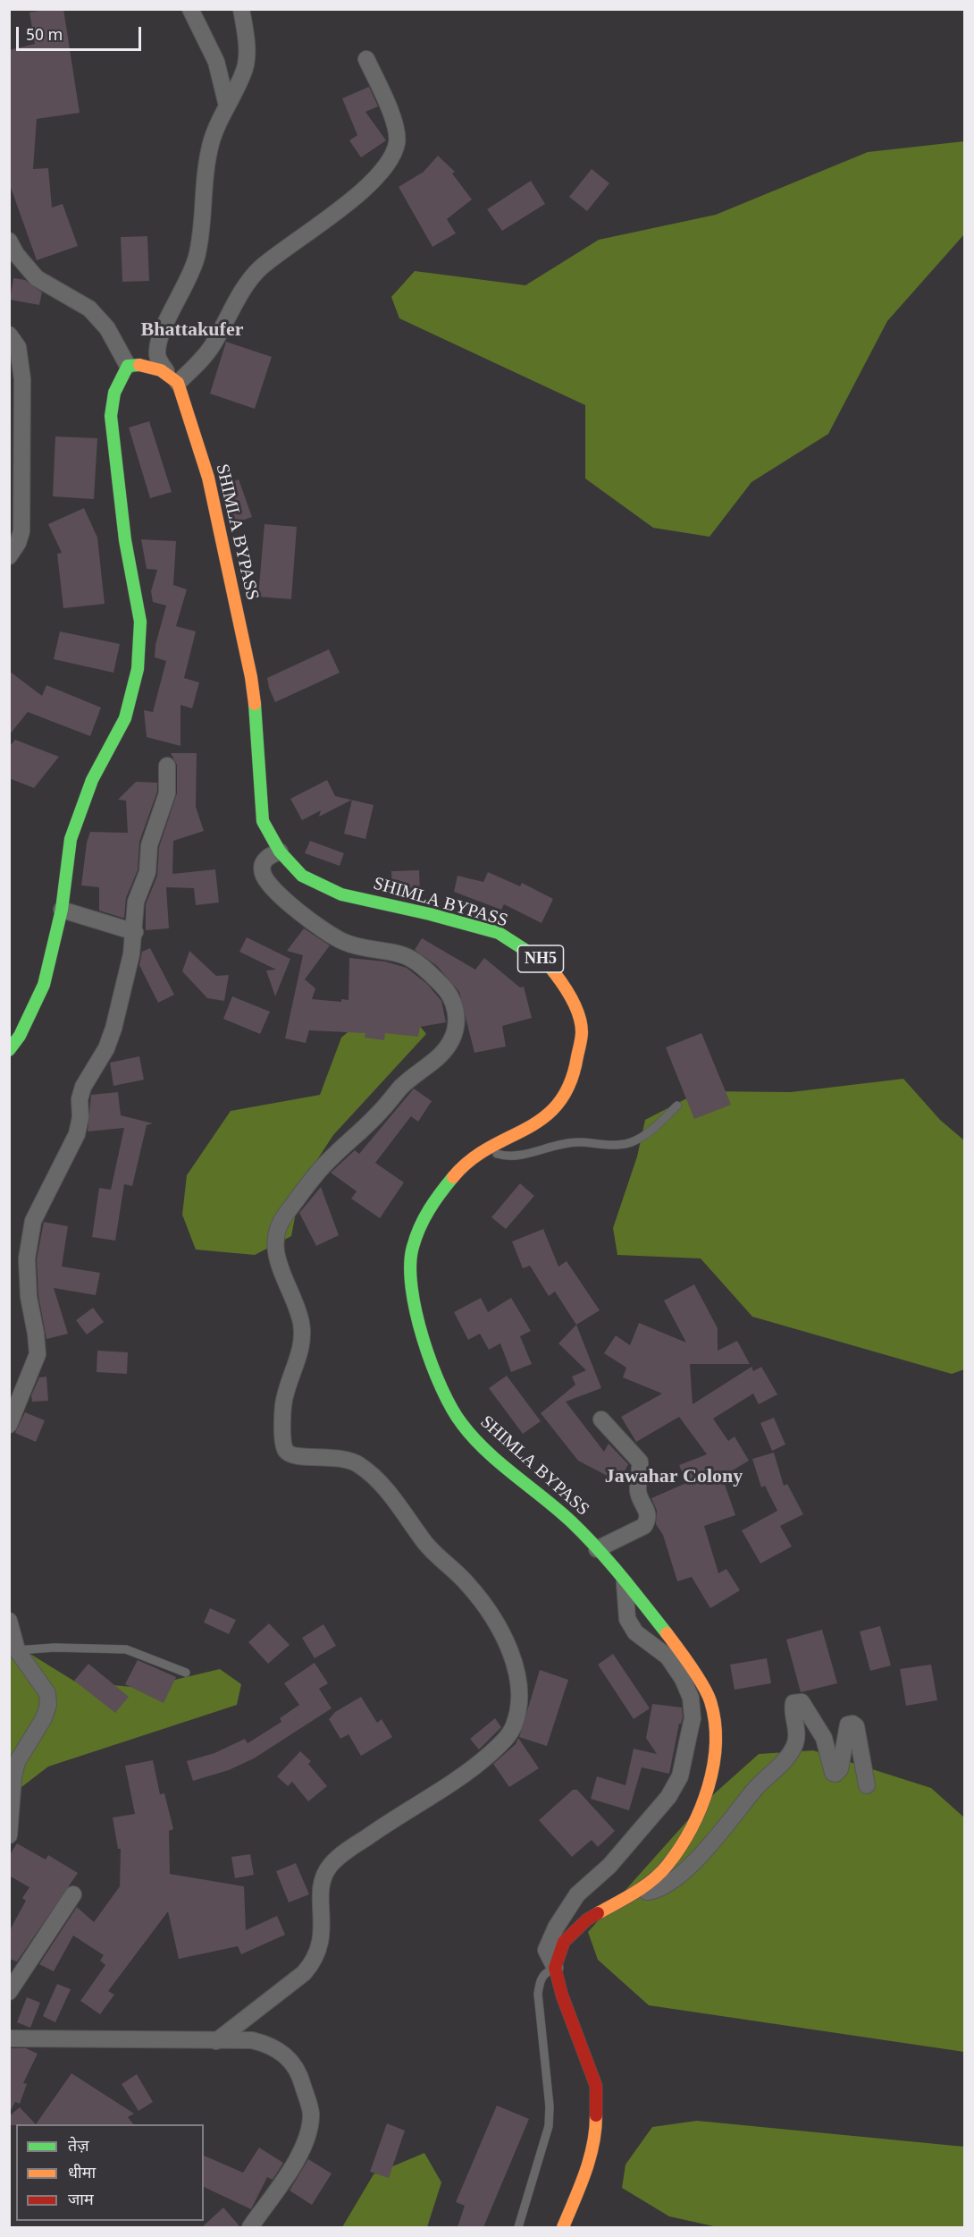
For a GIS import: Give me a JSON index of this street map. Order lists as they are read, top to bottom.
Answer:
{
  "streets": {
    "highway": ["SHIMLA BYPASS", "NH5"]
  },
  "districts": ["Bhattakufer", "Jawahar Colony"],
  "legend": ["तेज़", "धीमा", "जाम"],
  "scale_bar": "50 m"
}
